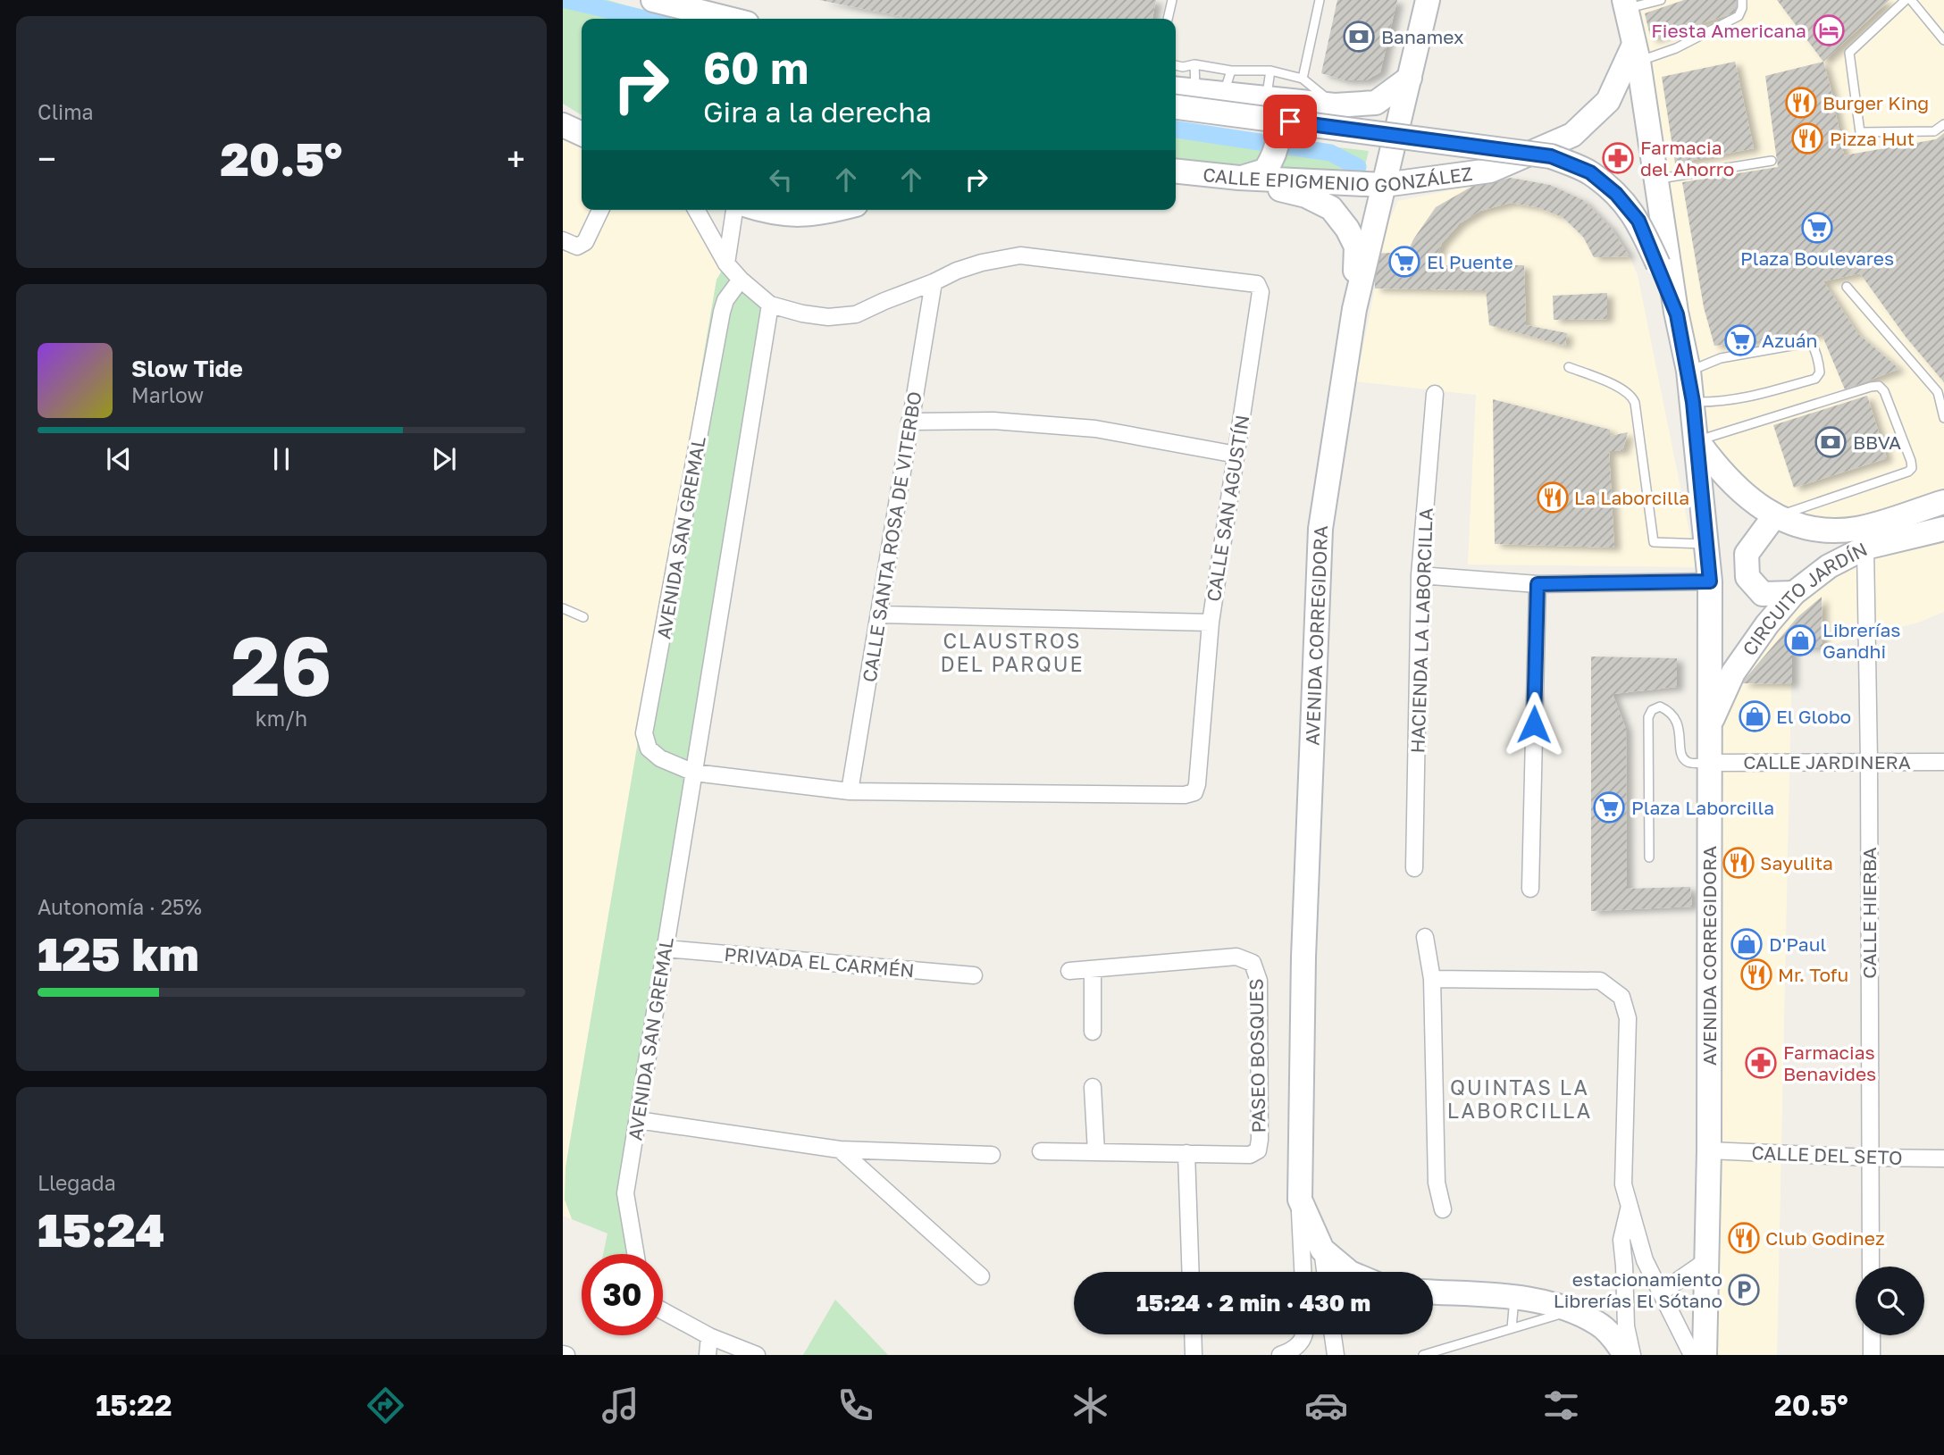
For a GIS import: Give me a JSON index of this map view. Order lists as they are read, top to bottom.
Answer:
{
  "streets": {
    "main road": ["CALLE EPIGMENIO GONZÁLEZ", "CIRCUITO JARDÍN", "AVENIDA CORREGIDORA"],
    "street": [
      "CALLE SAN AGUSTÍN",
      "CALLE SANTA ROSA DE VITERBO",
      "AVENIDA SAN GREMAL",
      "HACIENDA LA LABORCILLA",
      "CALLE JARDINERA",
      "CALLE HIERBA",
      "PRIVADA EL CARMÉN",
      "PASEO BOSQUES",
      "CALLE DEL SETO"
    ]
  },
  "crossings": [
    ["CALLE EPIGMENIO GONZÁLEZ", "AVENIDA CORREGIDORA"],
    ["CALLE SAN AGUSTÍN", "CALLE SANTA ROSA DE VITERBO"],
    ["CALLE SAN AGUSTÍN", "AVENIDA SAN GREMAL"],
    ["AVENIDA SAN GREMAL", "PRIVADA EL CARMÉN"],
    ["CIRCUITO JARDÍN", "AVENIDA CORREGIDORA"],
    ["CIRCUITO JARDÍN", "CALLE HIERBA"],
    ["AVENIDA CORREGIDORA", "CALLE JARDINERA"],
    ["AVENIDA CORREGIDORA", "CALLE DEL SETO"],
    ["CALLE JARDINERA", "CALLE HIERBA"],
    ["CALLE HIERBA", "CALLE DEL SETO"]
  ],
  "districts": ["CLAUSTROS DEL PARQUE", "QUINTAS LA LABORCILLA"],
  "places": {
    "hotel": ["Fiesta Americana"],
    "bank": ["Banamex", "BBVA"],
    "restaurant": [
      "Burger King",
      "Pizza Hut",
      "La Laborcilla",
      "Sayulita",
      "Mr. Tofu",
      "Club Godinez"
    ],
    "pharmacy": ["Farmacia del Ahorro", "Farmacias Benavides"],
    "supermarket": [
      "Plaza Boulevares",
      "El Puente",
      "Azuán",
      "Plaza Laborcilla"
    ],
    "shop": ["Librerías Gandhi", "El Globo", "D'Paul"],
    "parking": ["estacionamiento Librerías El Sótano"]
  },
  "page": {
    "tile": [
      "Clima",
      ["26", "km/h"],
      ["Autonomía · 25%", "125 km"],
      ["Llegada", "15:24"]
    ],
    "turn": ["60 m", "Gira a la derecha"],
    "heat": ["−", "20.5°", "+"],
    "song": ["Slow Tide", "Marlow"],
    "limit": "30",
    "trip": "15:24 · 2 min · 430 m",
    "tabs": ["15:22", "20.5°"]
  }
}
